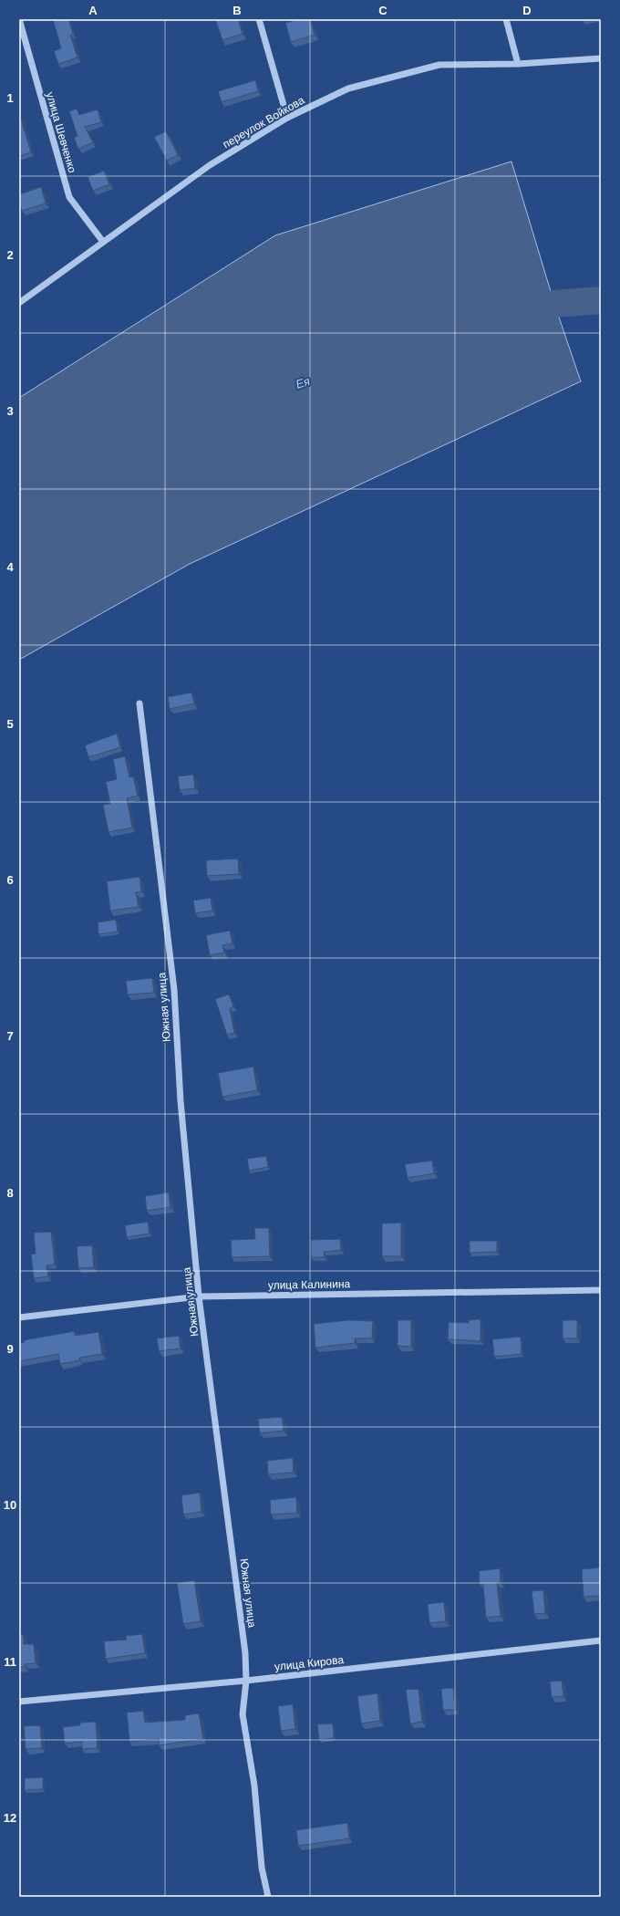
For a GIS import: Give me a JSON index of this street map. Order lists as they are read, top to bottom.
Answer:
{
  "streets": {
    "street": [
      "переулок Войкова",
      "улица Шевченко",
      "Южная улица",
      "улица Калинина",
      "улица Кирова"
    ]
  },
  "crossings": [
    ["переулок Войкова", "улица Шевченко"],
    ["Южная улица", "улица Калинина"],
    ["Южная улица", "улица Кирова"]
  ],
  "water": ["Ея"],
  "grid": {
    "columns": [
      "A",
      "B",
      "C",
      "D"
    ],
    "rows": [
      "1",
      "2",
      "3",
      "4",
      "5",
      "6",
      "7",
      "8",
      "9",
      "10",
      "11",
      "12"
    ]
  }
}
